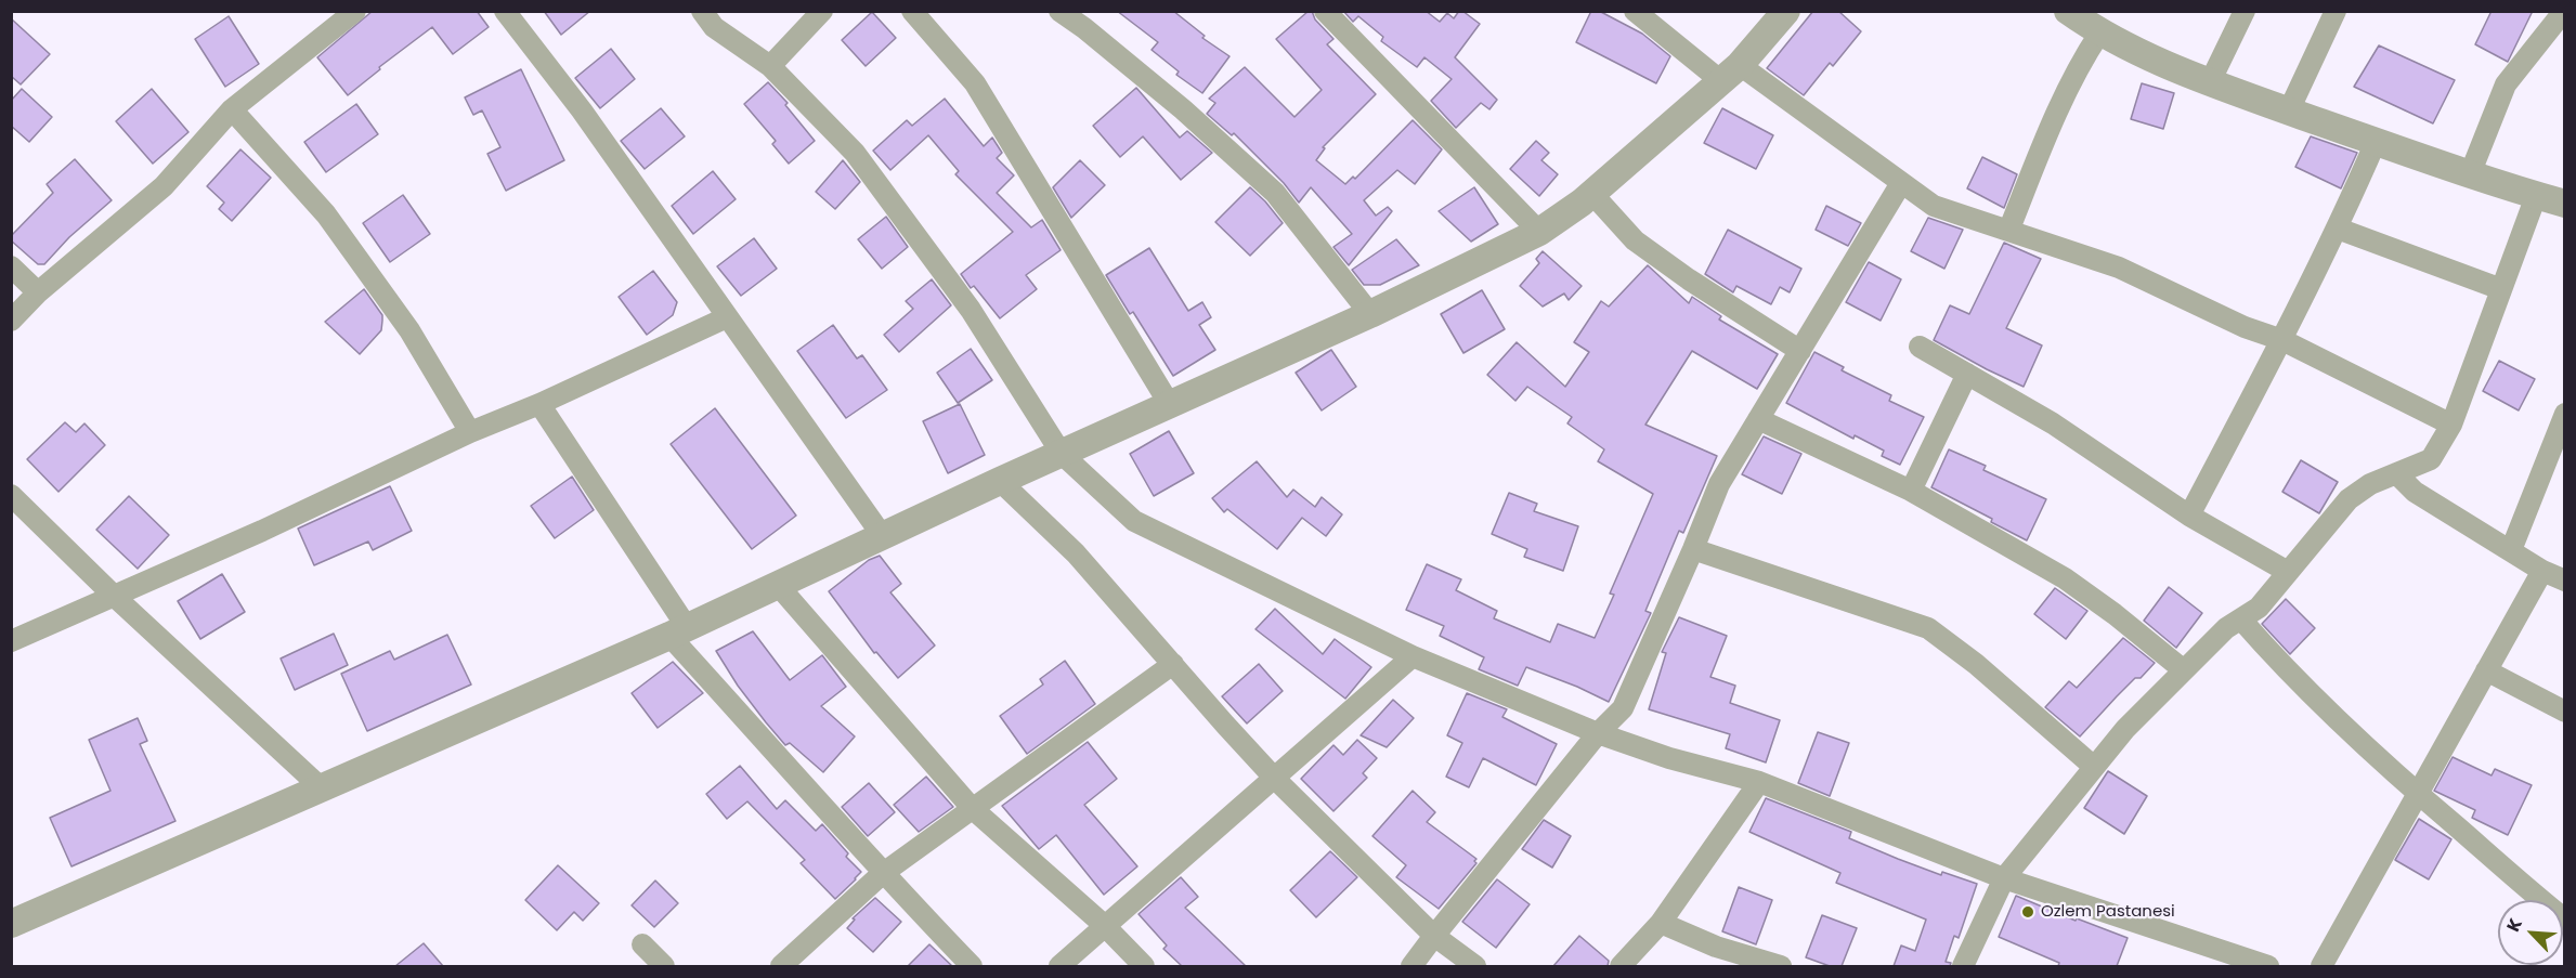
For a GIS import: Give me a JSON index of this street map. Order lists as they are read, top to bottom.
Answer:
{
  "places": ["Ozlem Pastanesi"],
  "north": "top left"
}
